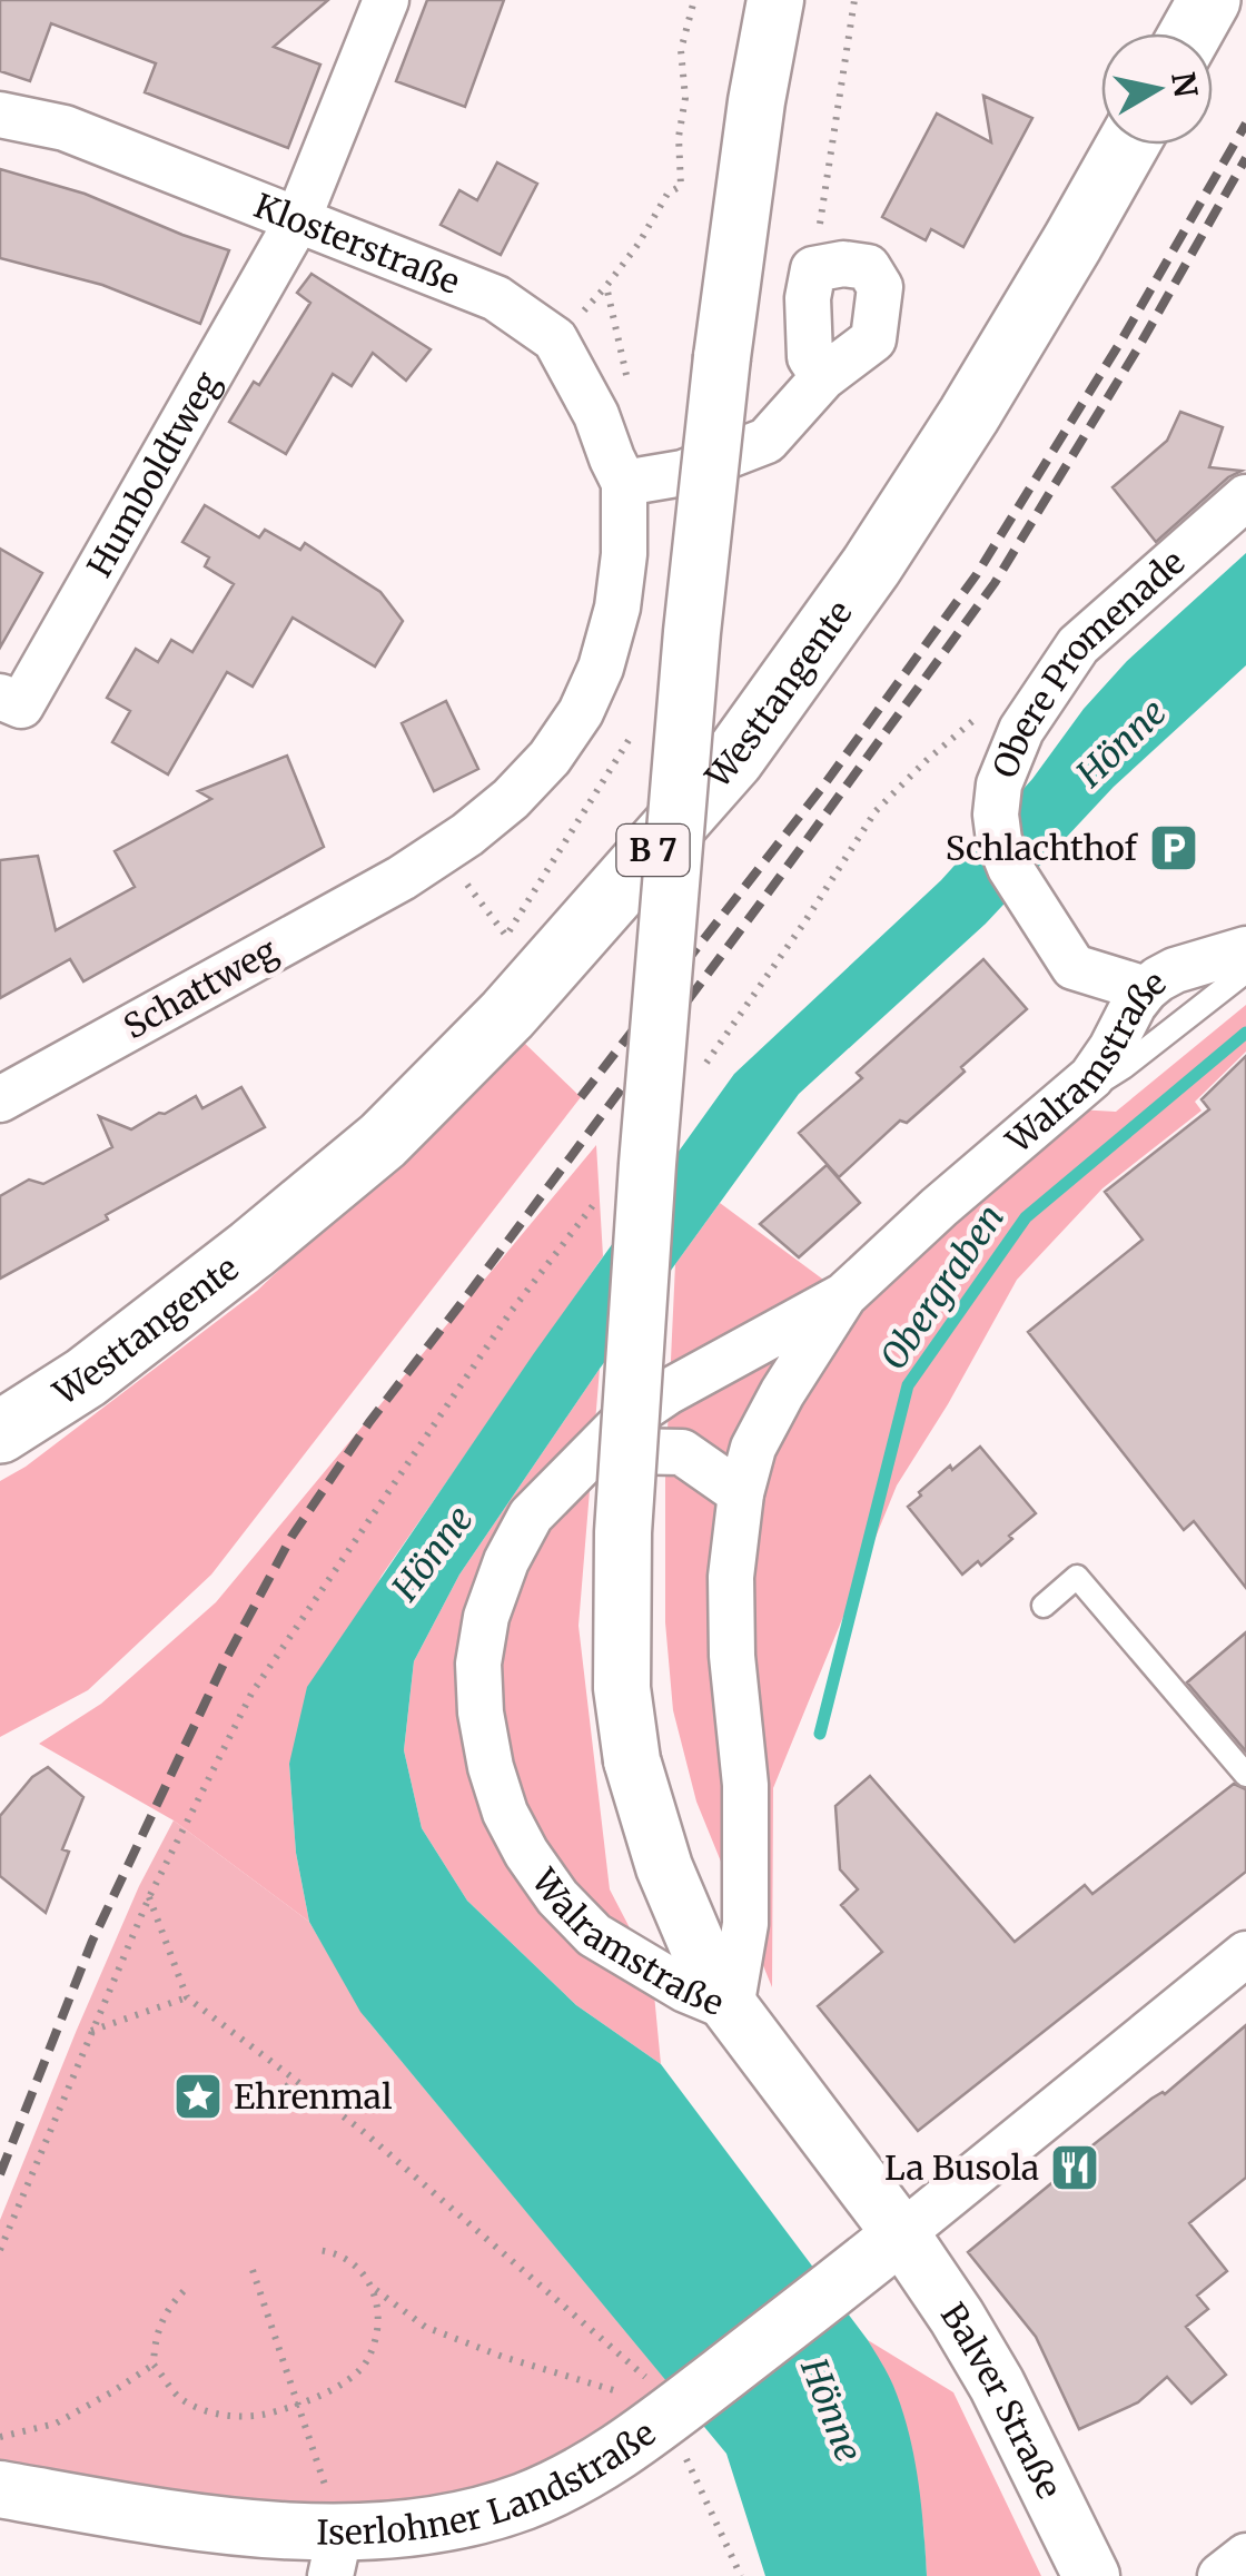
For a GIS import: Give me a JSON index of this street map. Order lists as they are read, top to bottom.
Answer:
{
  "streets": {
    "main road": ["Westtangente", "B 7"],
    "street": [
      "Klosterstraße",
      "Humboldtweg",
      "Obere Promenade",
      "Schattweg",
      "Walramstraße",
      "Balver Straße",
      "Iserlohner Landstraße"
    ]
  },
  "crossings": [
    ["Klosterstraße", "Humboldtweg"],
    ["Klosterstraße", "Schattweg"],
    ["Obere Promenade", "Walramstraße"],
    ["Walramstraße", "Balver Straße"],
    ["Balver Straße", "Iserlohner Landstraße"]
  ],
  "water": ["Hönne", "Obergraben"],
  "places": {
    "parking": ["Schlachthof"],
    "place": ["Ehrenmal"],
    "restaurant": ["La Busola"]
  },
  "north": "right"
}
